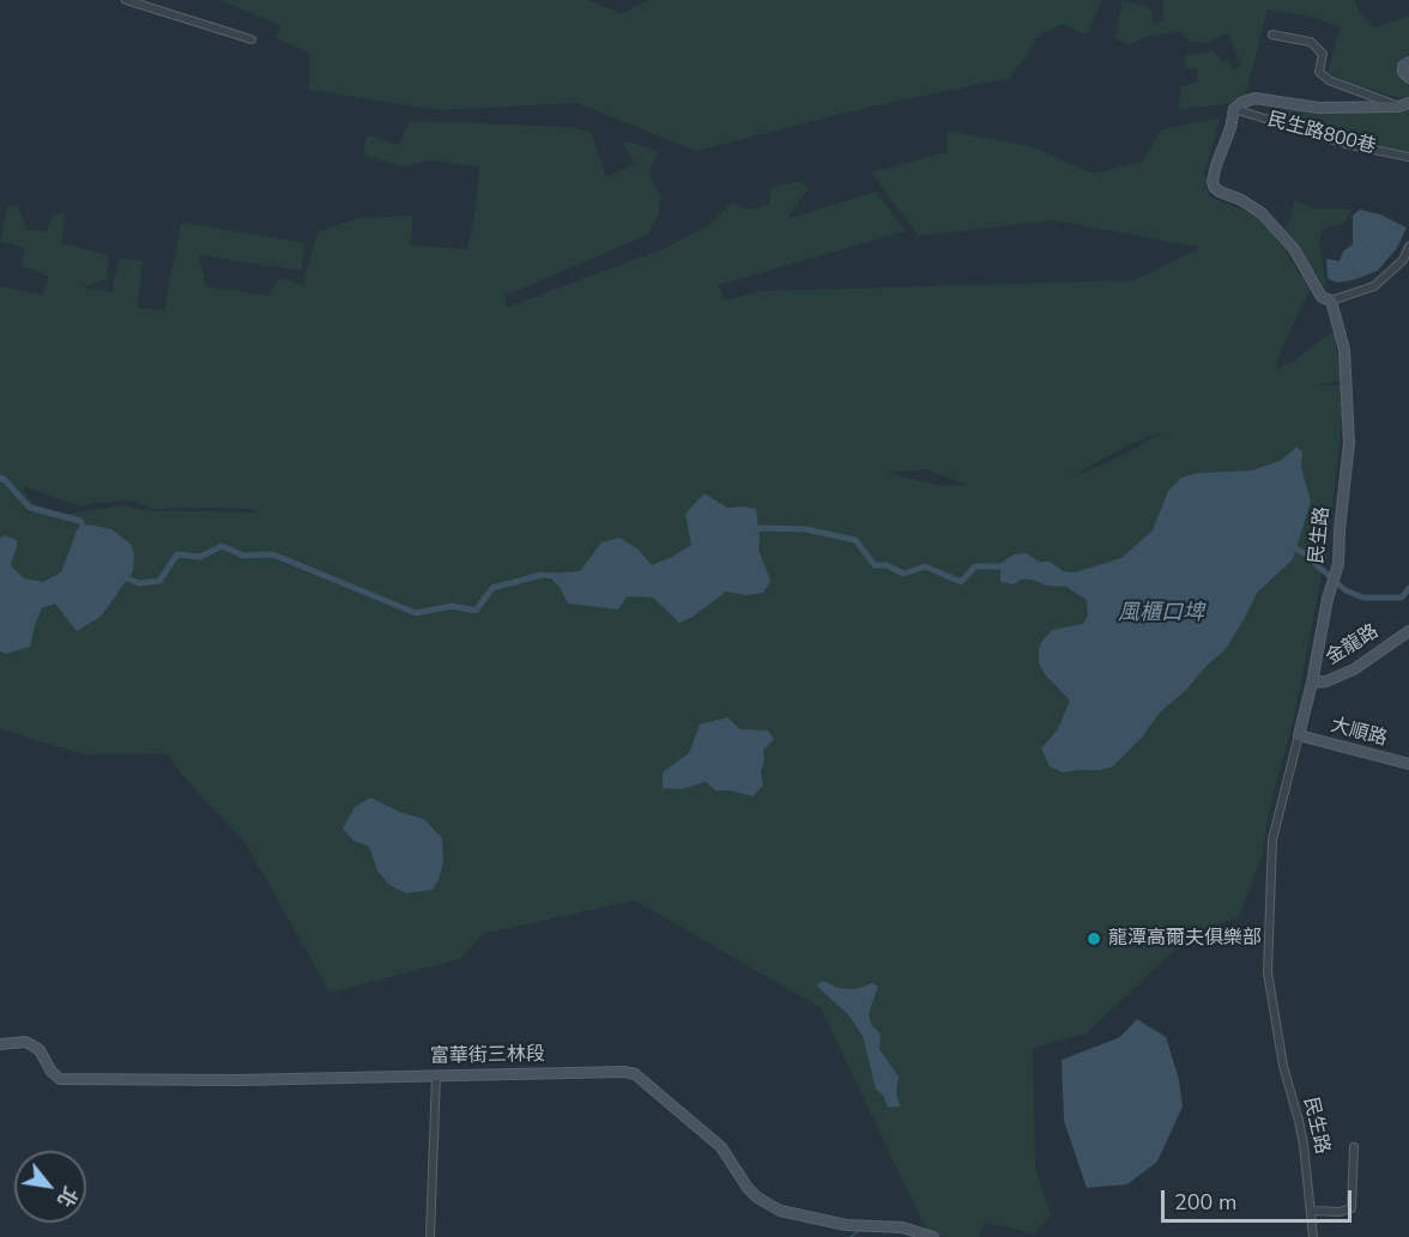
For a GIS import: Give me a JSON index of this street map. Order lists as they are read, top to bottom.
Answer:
{
  "streets": {
    "street": [
      "民生路800巷",
      "民生路",
      "金龍路",
      "大順路",
      "富華街三林段"
    ]
  },
  "crossings": [
    ["民生路800巷", "民生路"],
    ["民生路", "金龍路"],
    ["民生路", "大順路"]
  ],
  "water": ["風櫃口埤"],
  "places": ["龍潭高爾夫俱樂部"],
  "scale_bar": "200 m",
  "north": "bottom right"
}
